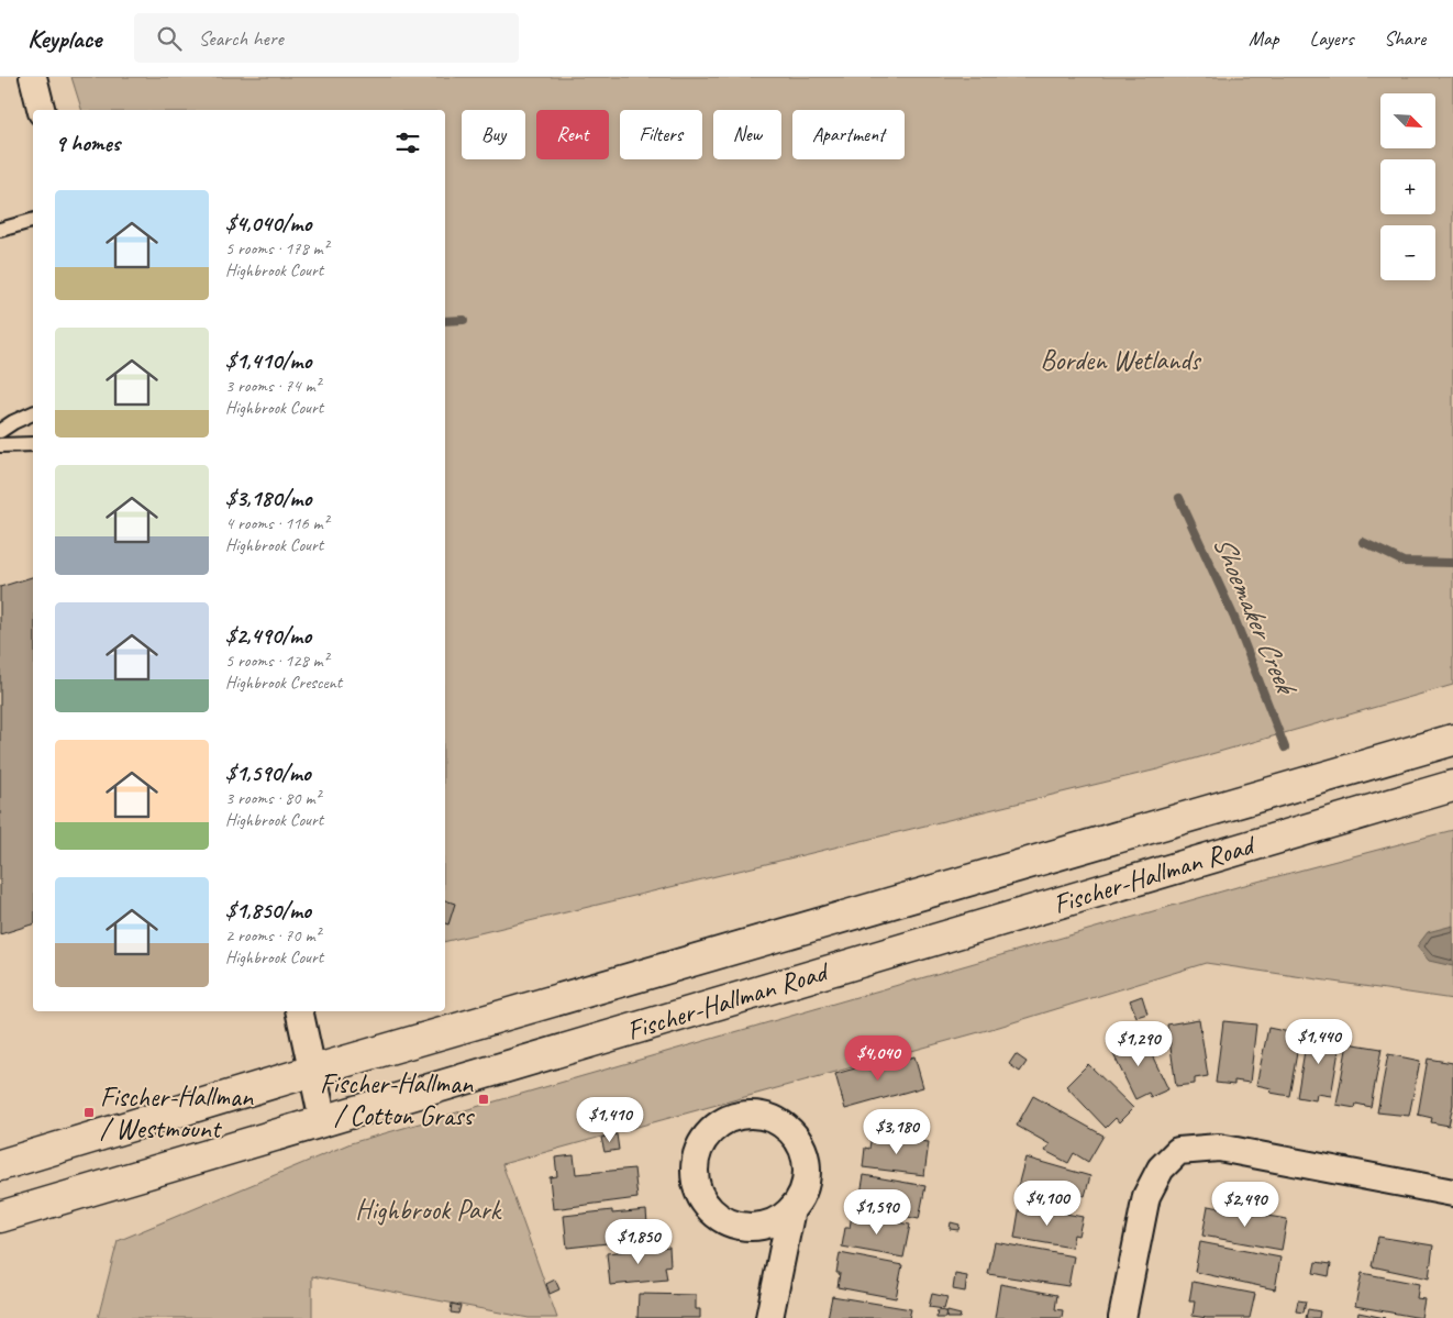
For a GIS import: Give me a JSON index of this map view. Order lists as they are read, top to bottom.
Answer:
{
  "streets": {
    "main road": ["Fischer-Hallman Road"]
  },
  "water": ["Shoemaker Creek"],
  "parks": ["Borden Wetlands", "Highbrook Park"],
  "places": {
    "transit": ["Fischer-Hallman / Cotton Grass", "Fischer-Hallman / Westmount"]
  },
  "north": "bottom right",
  "page": {
    "header": "Keyplace",
    "search": "Search here",
    "nav": ["Map", "Layers", "Share"],
    "map_buttons": ["+", "−"],
    "chip": [
      "Buy",
      "Rent",
      "Filters",
      "New",
      "Apartment"
    ],
    "heading": "9 homes",
    "list": [
      {
        "name": "$4,040/mo",
        "note": "5 rooms · 178 m² · Highbrook Court"
      },
      {
        "name": "$1,410/mo",
        "note": "3 rooms · 74 m² · Highbrook Court"
      },
      {
        "name": "$3,180/mo",
        "note": "4 rooms · 116 m² · Highbrook Court"
      },
      {
        "name": "$2,490/mo",
        "note": "5 rooms · 128 m² · Highbrook Crescent"
      },
      {
        "name": "$1,590/mo",
        "note": "3 rooms · 80 m² · Highbrook Court"
      },
      {
        "name": "$1,850/mo",
        "note": "2 rooms · 70 m² · Highbrook Court"
      }
    ],
    "price": [
      "$1,440",
      "$1,290",
      "$4,040",
      "$1,410",
      "$3,180",
      "$4,100",
      "$2,490",
      "$1,590",
      "$1,850"
    ]
  }
}
